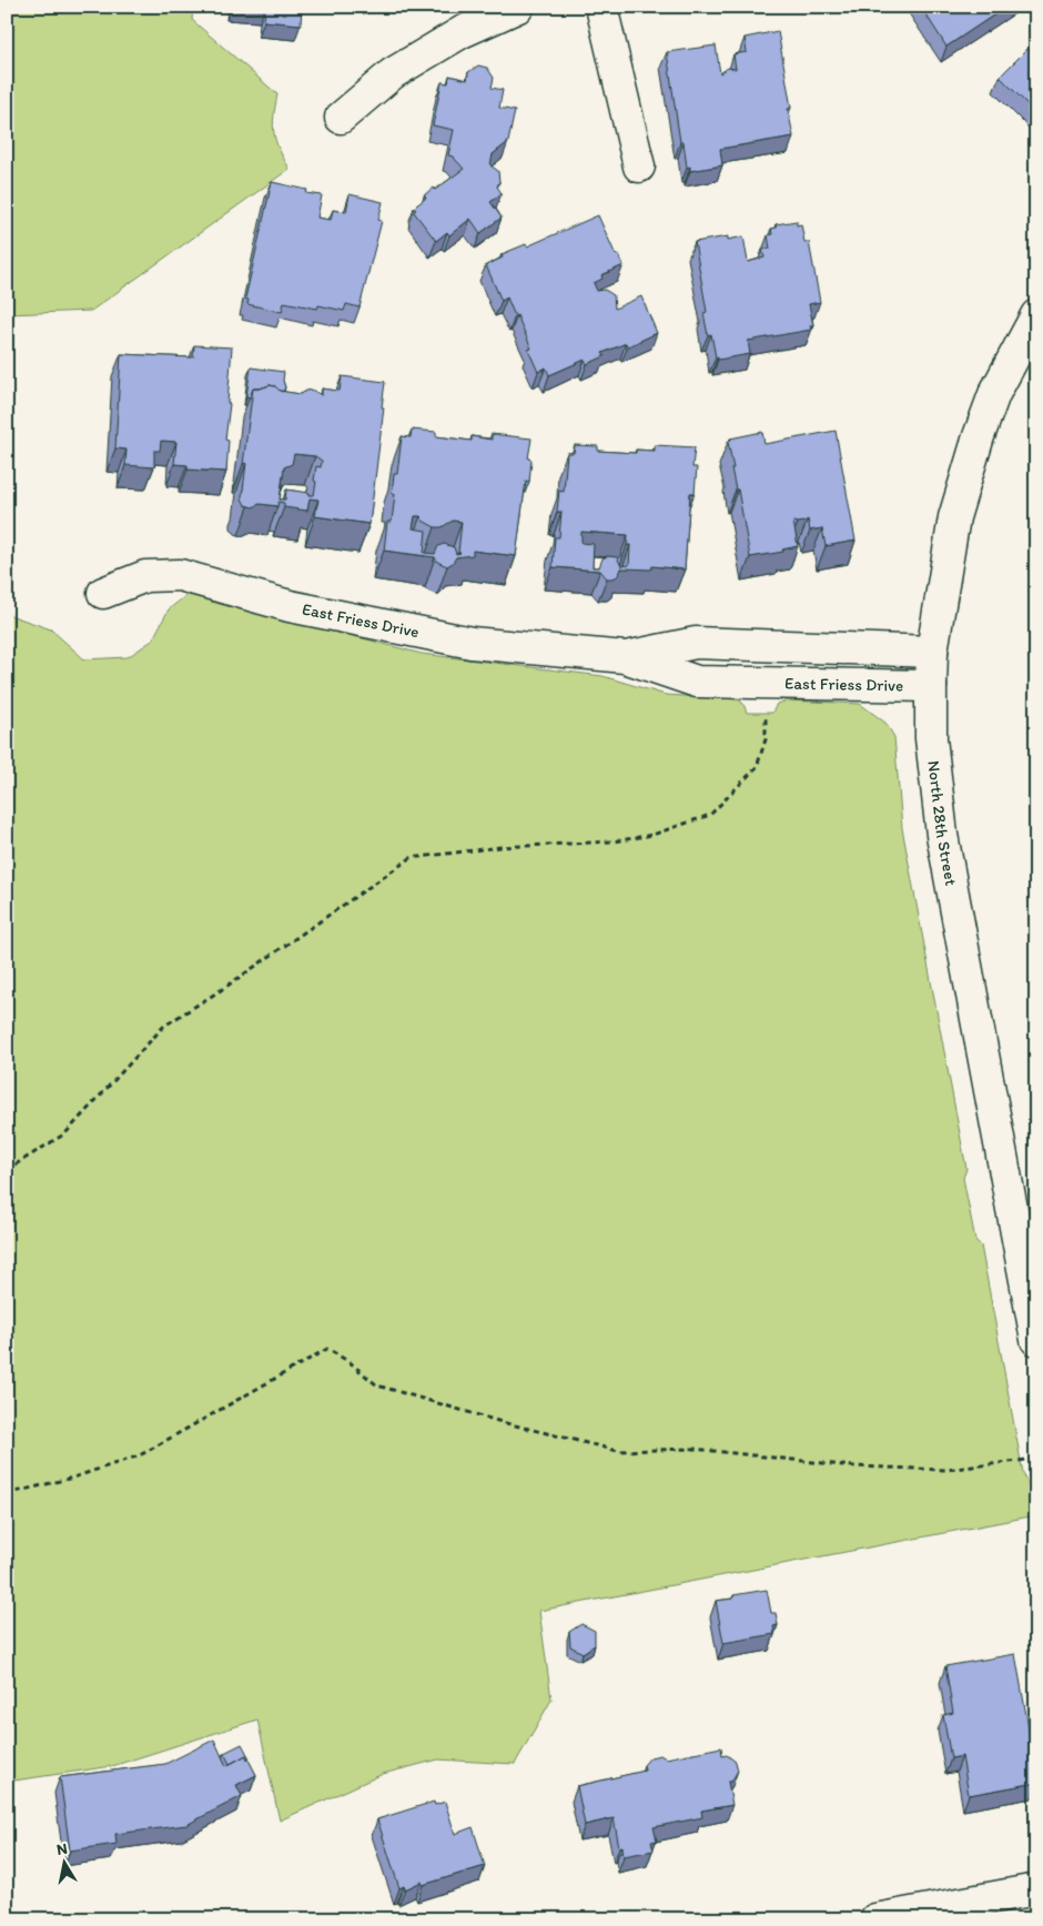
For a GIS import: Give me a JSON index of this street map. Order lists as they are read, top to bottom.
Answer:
{
  "streets": {
    "street": ["East Friess Drive", "North 28th Street"]
  },
  "crossings": [
    ["East Friess Drive", "North 28th Street"]
  ],
  "north": "top"
}
